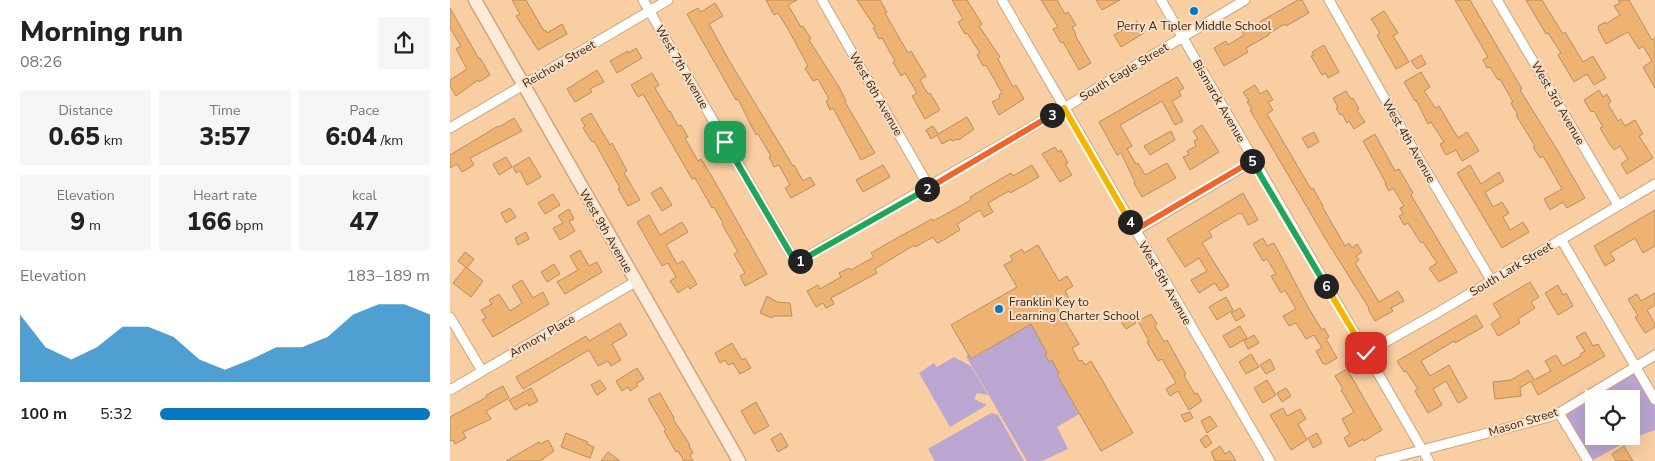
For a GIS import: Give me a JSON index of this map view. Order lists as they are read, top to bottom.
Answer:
{
  "streets": {
    "main road": ["West 9th Avenue"],
    "street": [
      "Reichow Street",
      "West 7th Avenue",
      "South Eagle Street",
      "West 6th Avenue",
      "Bismarck Avenue",
      "West 3rd Avenue",
      "West 4th Avenue",
      "South Lark Street",
      "West 5th Avenue",
      "Armory Place",
      "Mason Street"
    ]
  },
  "crossings": [
    ["Reichow Street", "West 7th Avenue"],
    ["Reichow Street", "West 9th Avenue"],
    ["West 7th Avenue", "South Eagle Street"],
    ["South Eagle Street", "West 6th Avenue"],
    ["South Eagle Street", "Bismarck Avenue"],
    ["South Eagle Street", "West 5th Avenue"],
    ["Bismarck Avenue", "South Lark Street"],
    ["Bismarck Avenue", "Mason Street"],
    ["West 3rd Avenue", "South Lark Street"],
    ["West 4th Avenue", "South Lark Street"],
    ["West 9th Avenue", "Armory Place"]
  ],
  "places": ["Perry A Tipler Middle School", "Franklin Key to Learning Charter School"],
  "page": {
    "heading": ["Morning run", "08:26"],
    "stats": [
      ["Distance", "0.65 km"],
      ["Time", "3:57"],
      ["Pace", "6:04 /km"],
      ["Elevation", "9 m"],
      ["Heart rate", "166 bpm"],
      ["kcal", "47"]
    ],
    "pins": [
      "3",
      "5",
      "2",
      "4",
      "1",
      "6"
    ],
    "chart": ["Elevation", "183–189 m"],
    "list": [
      {
        "name": "100 m",
        "note": "5:32"
      }
    ]
  }
}
